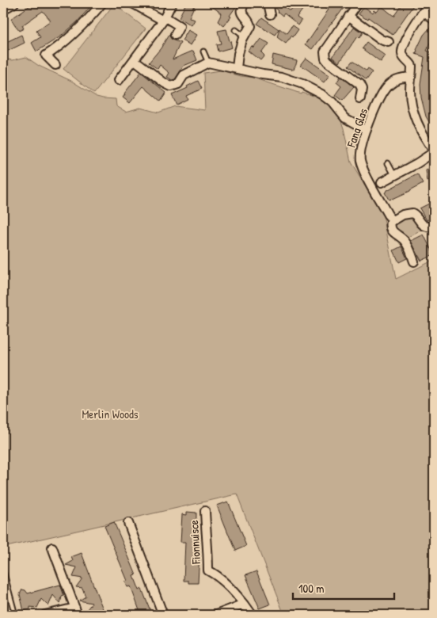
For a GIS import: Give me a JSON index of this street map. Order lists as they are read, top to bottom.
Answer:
{
  "streets": {
    "street": ["Fana Glas", "Fionnuisce"]
  },
  "parks": ["Merlin Woods"],
  "scale_bar": "100 m"
}
